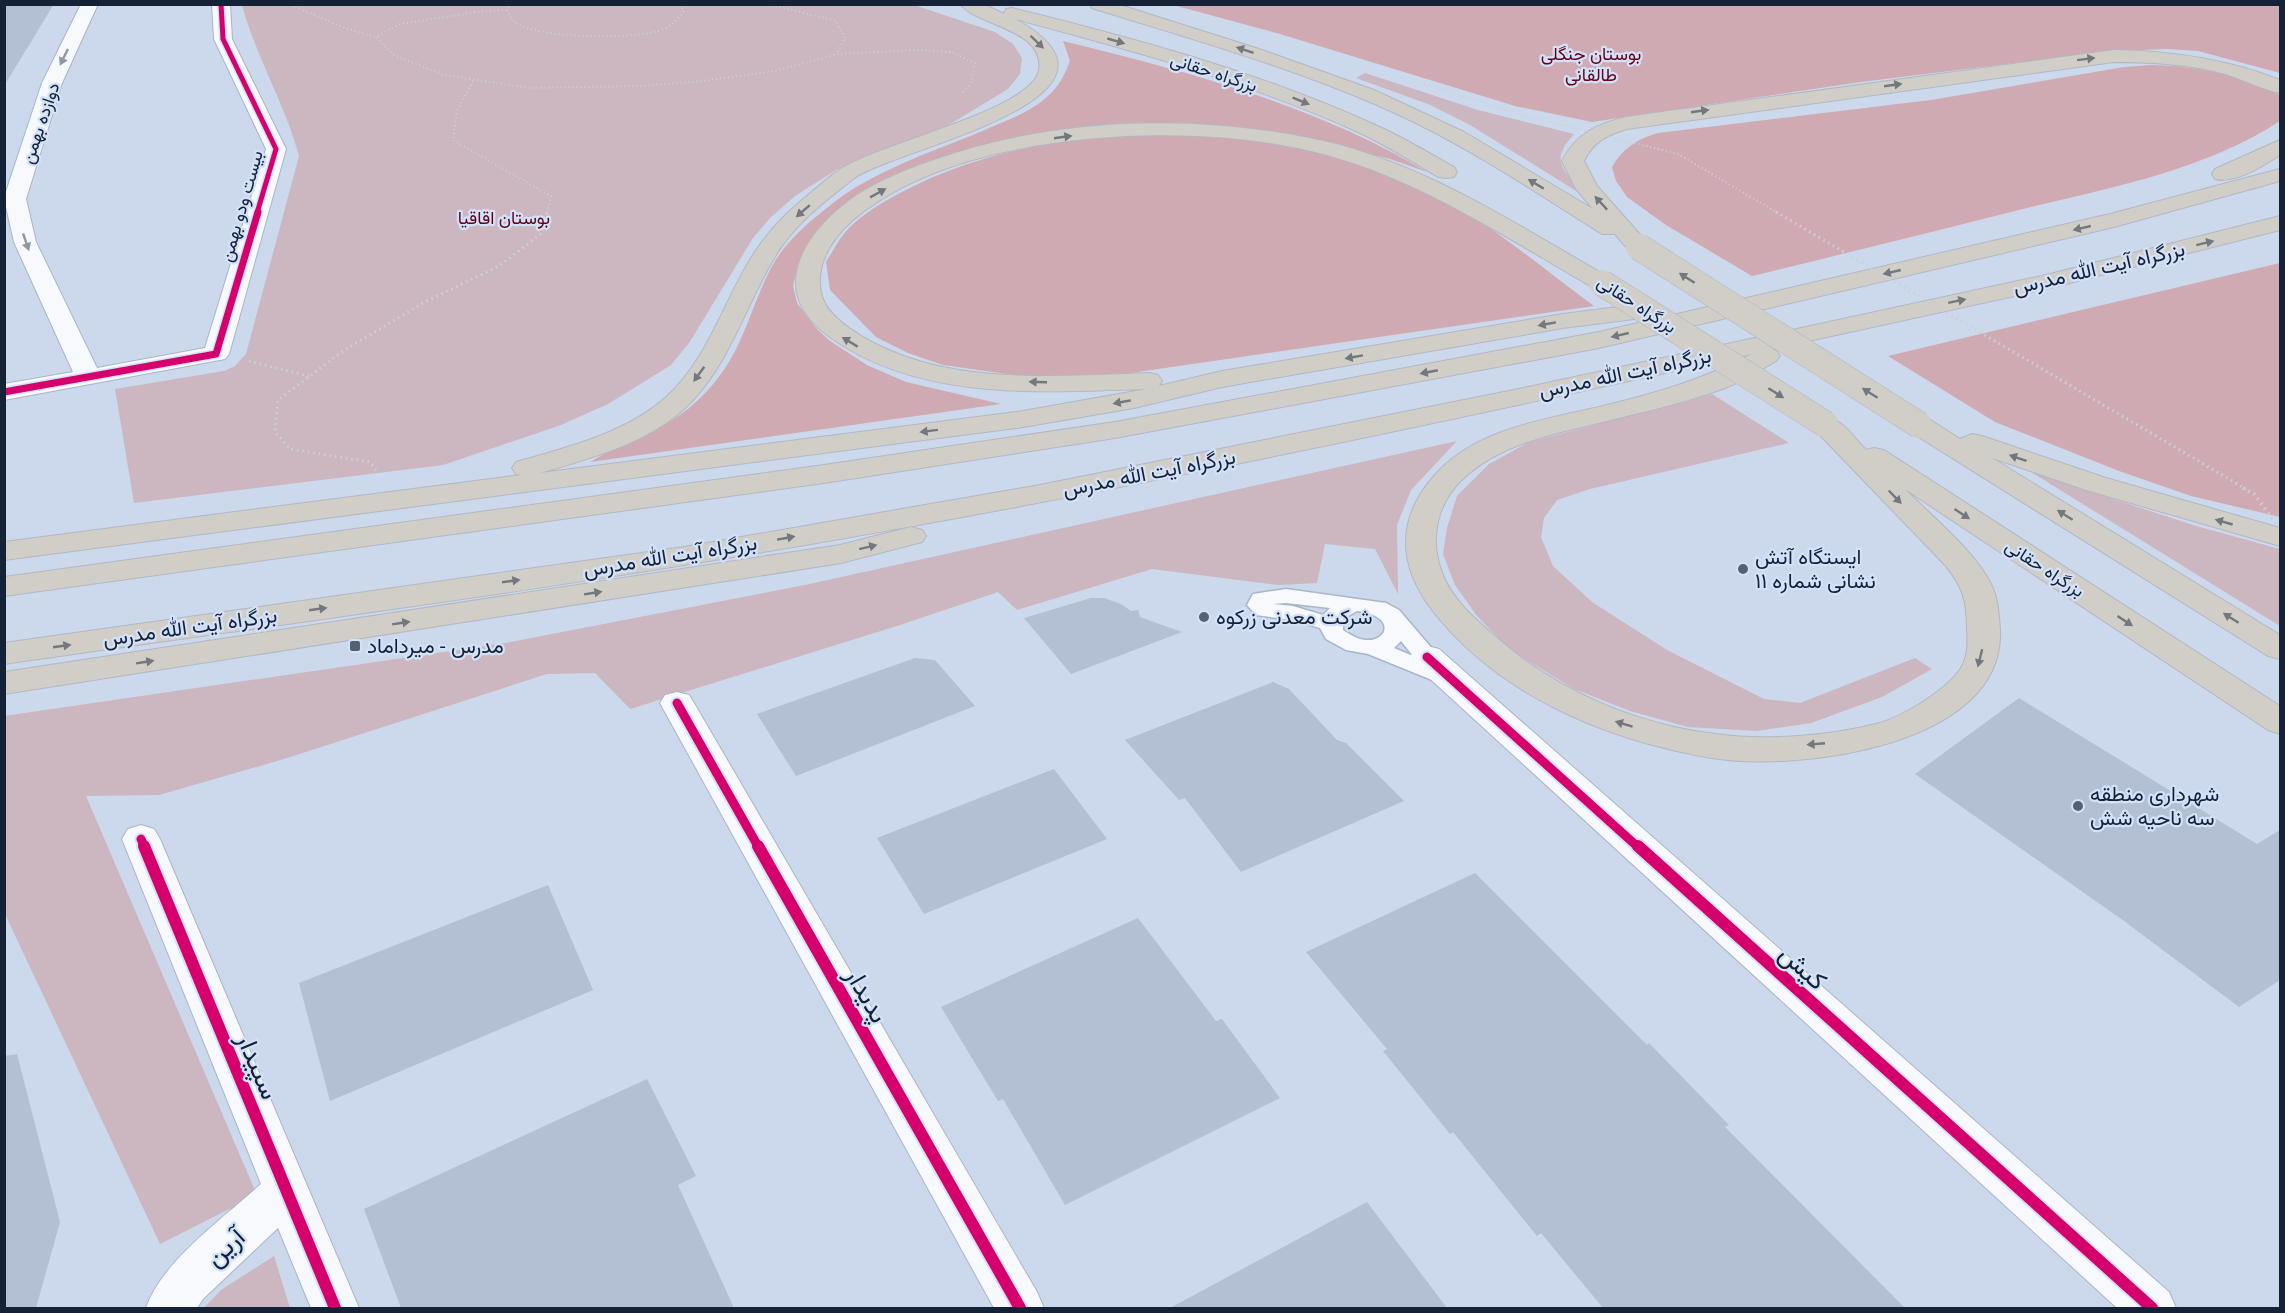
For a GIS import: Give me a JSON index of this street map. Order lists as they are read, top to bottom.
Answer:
{
  "streets": {
    "highway": ["بزرگراه حقانی", "بزرگراه آیت الله مدرس"],
    "street": [
      "دوازده بهمن",
      "بیست ودو بهمن",
      "کیش",
      "پدیدار",
      "سپیدار",
      "آرین"
    ]
  },
  "crossings": [
    ["سپیدار", "آرین"]
  ],
  "one_way": ["دوازده بهمن"],
  "parks": ["بوستان جنگلی طالقانی", "بوستان اقاقیا"],
  "places": {
    "other": ["ایستگاه آتش نشانی شماره ۱۱", "شرکت معدنی زرکوه", "شهرداری منطقه سه ناحیه شش"],
    "transit": ["مدرس - میرداماد"]
  }
}
